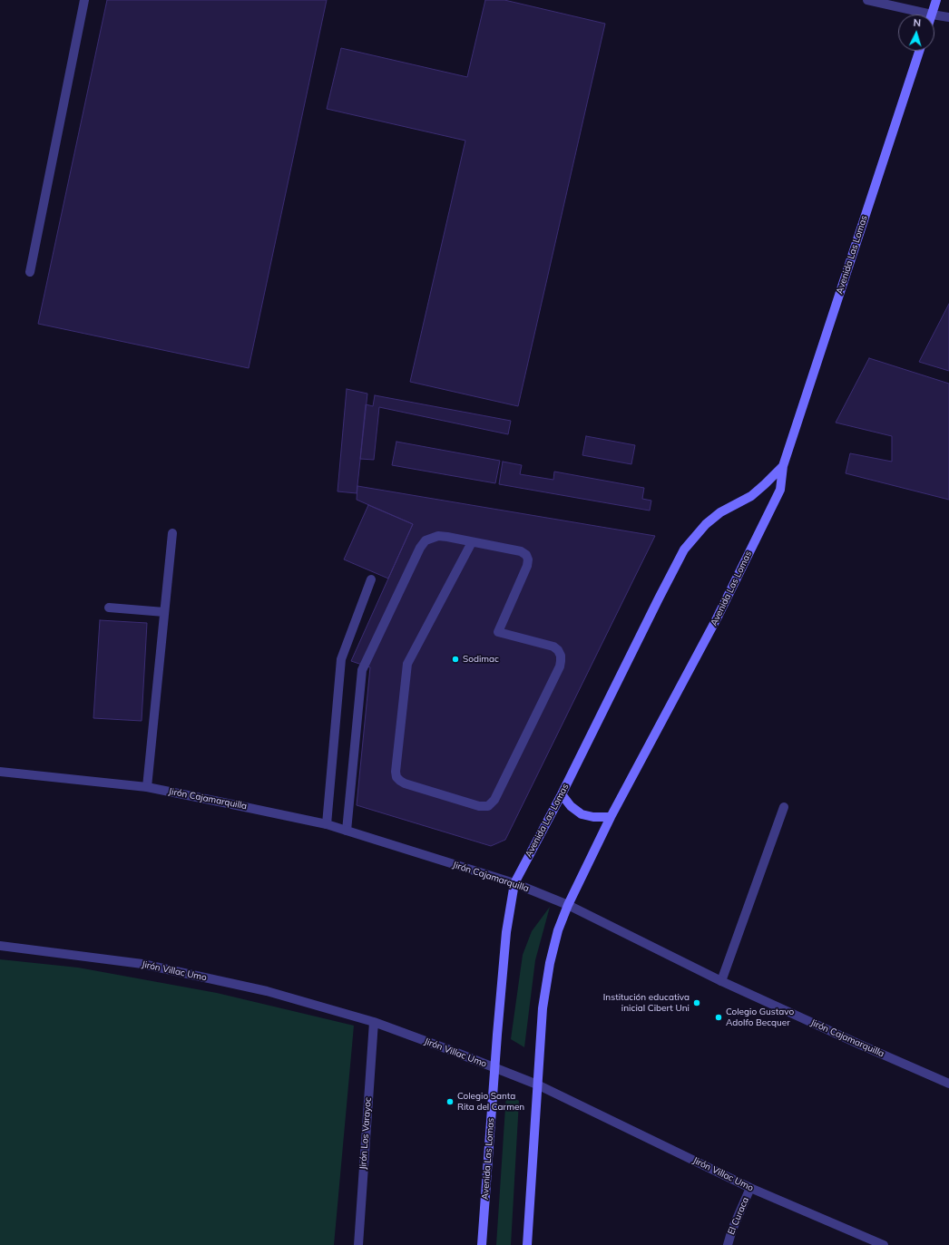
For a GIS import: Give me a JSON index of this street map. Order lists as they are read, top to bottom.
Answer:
{
  "streets": {
    "main road": ["Avenida Las Lomas"],
    "street": [
      "Jirón Cajamarquilla",
      "Jirón Villac Umo",
      "Jirón Los Varayoc",
      "El Curaca"
    ]
  },
  "crossings": [
    ["Avenida Las Lomas", "Jirón Cajamarquilla"],
    ["Avenida Las Lomas", "Jirón Villac Umo"],
    ["Jirón Villac Umo", "Jirón Los Varayoc"],
    ["Jirón Villac Umo", "El Curaca"]
  ],
  "places": [
    "Sodimac",
    "Institución educativa inicial Cibert Uni",
    "Colegio Gustavo Adolfo Becquer",
    "Colegio Santa Rita del Carmen"
  ],
  "north": "top"
}
